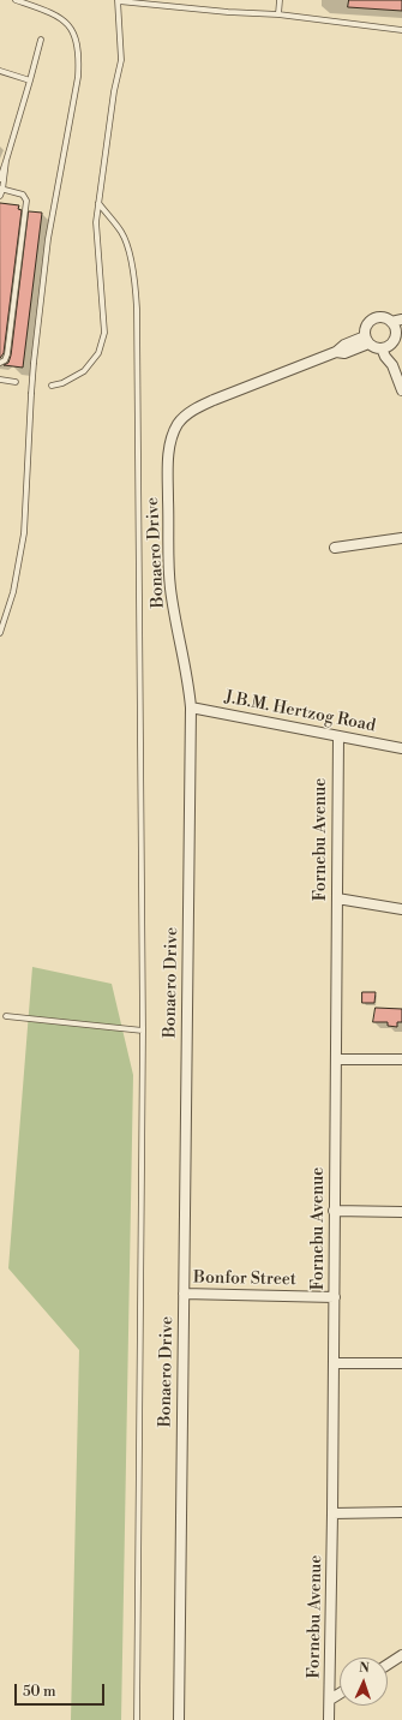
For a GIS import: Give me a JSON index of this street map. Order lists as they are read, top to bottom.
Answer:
{
  "streets": {
    "street": [
      "Bonaero Drive",
      "J.B.M. Hertzog Road",
      "Fornebu Avenue",
      "Bonfor Street"
    ]
  },
  "crossings": [
    ["Bonaero Drive", "J.B.M. Hertzog Road"],
    ["Bonaero Drive", "Bonfor Street"],
    ["J.B.M. Hertzog Road", "Fornebu Avenue"],
    ["Fornebu Avenue", "Bonfor Street"]
  ],
  "scale_bar": "50 m",
  "north": "top"
}
